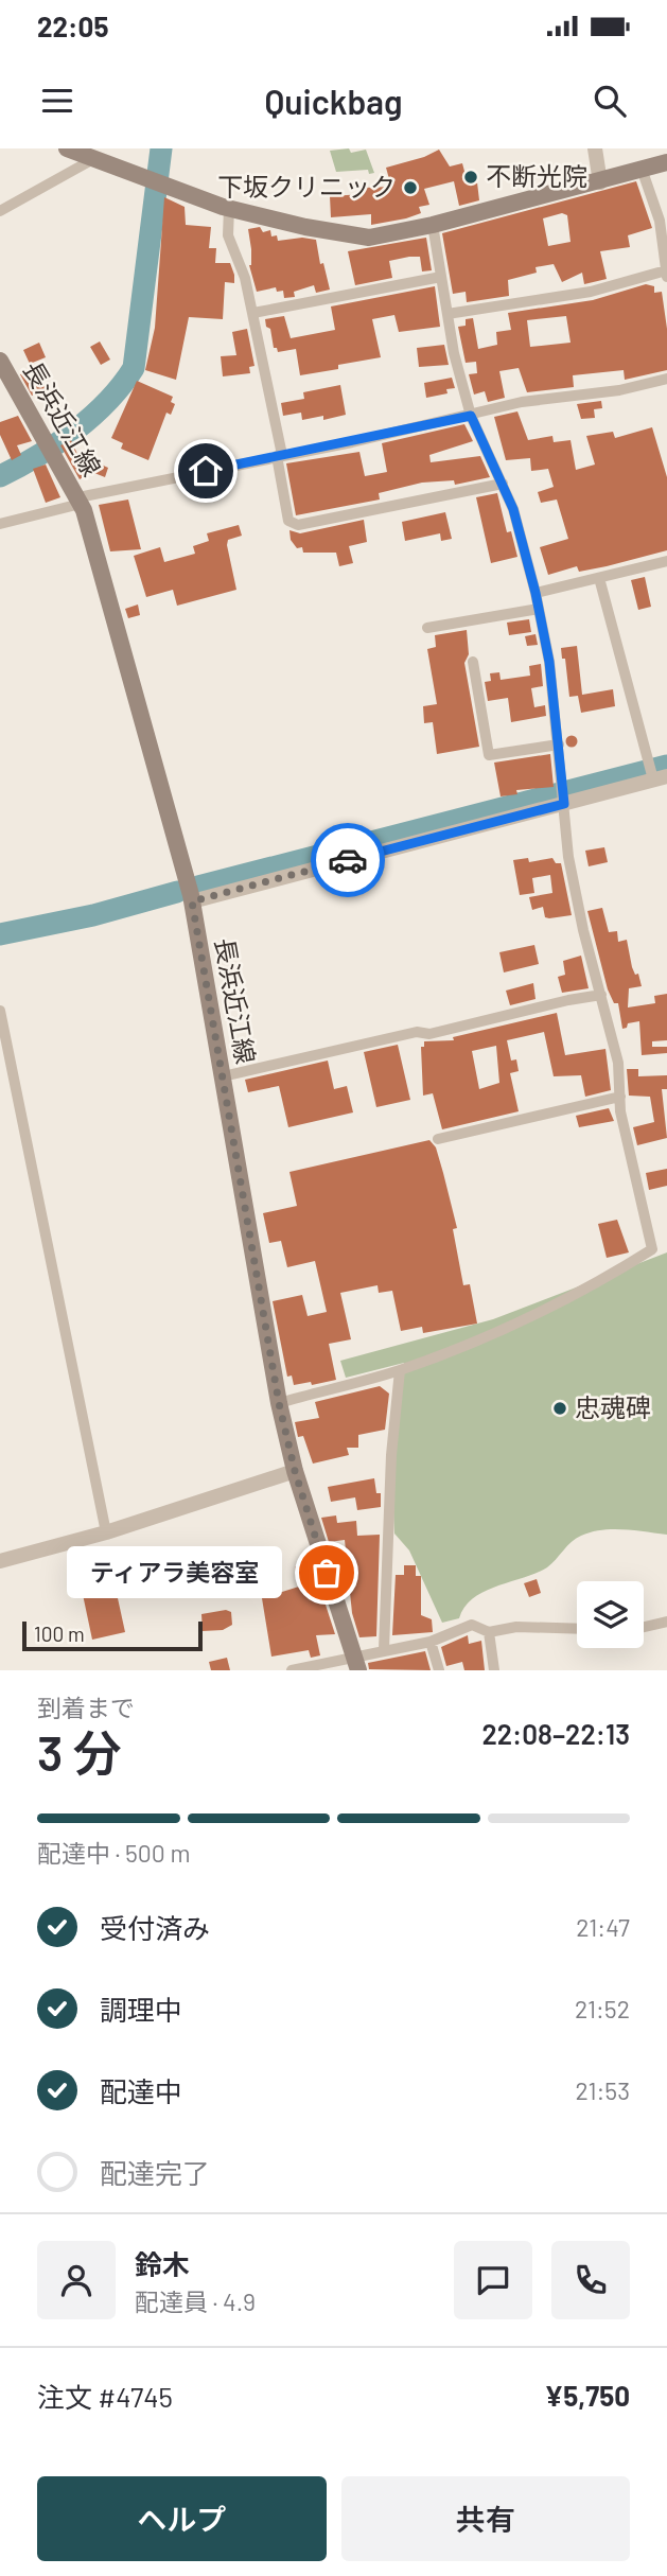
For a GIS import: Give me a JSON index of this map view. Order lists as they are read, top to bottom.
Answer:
{
  "streets": {
    "main road": ["長浜近江線"]
  },
  "places": [
    "不断光院",
    "下坂クリニック",
    "忠魂碑",
    "ティアラ美容室"
  ],
  "scale_bar": "100 m",
  "page": {
    "status": "22:05",
    "header": "Quickbag",
    "bubble": "ティアラ美容室",
    "scale": "100 m",
    "heading": ["3 分", "到着まで", "22:08–22:13"],
    "panel": [
      "鈴木",
      "配達員 · 4.9",
      "注文 #4745",
      "¥5,750"
    ],
    "bar": "配達中 · 500 m",
    "list": [
      ["受付済み", "21:47"],
      ["調理中", "21:52"],
      ["配達中", "21:53"],
      "配達完了"
    ],
    "buttons": ["ヘルプ", "共有"]
  }
}
